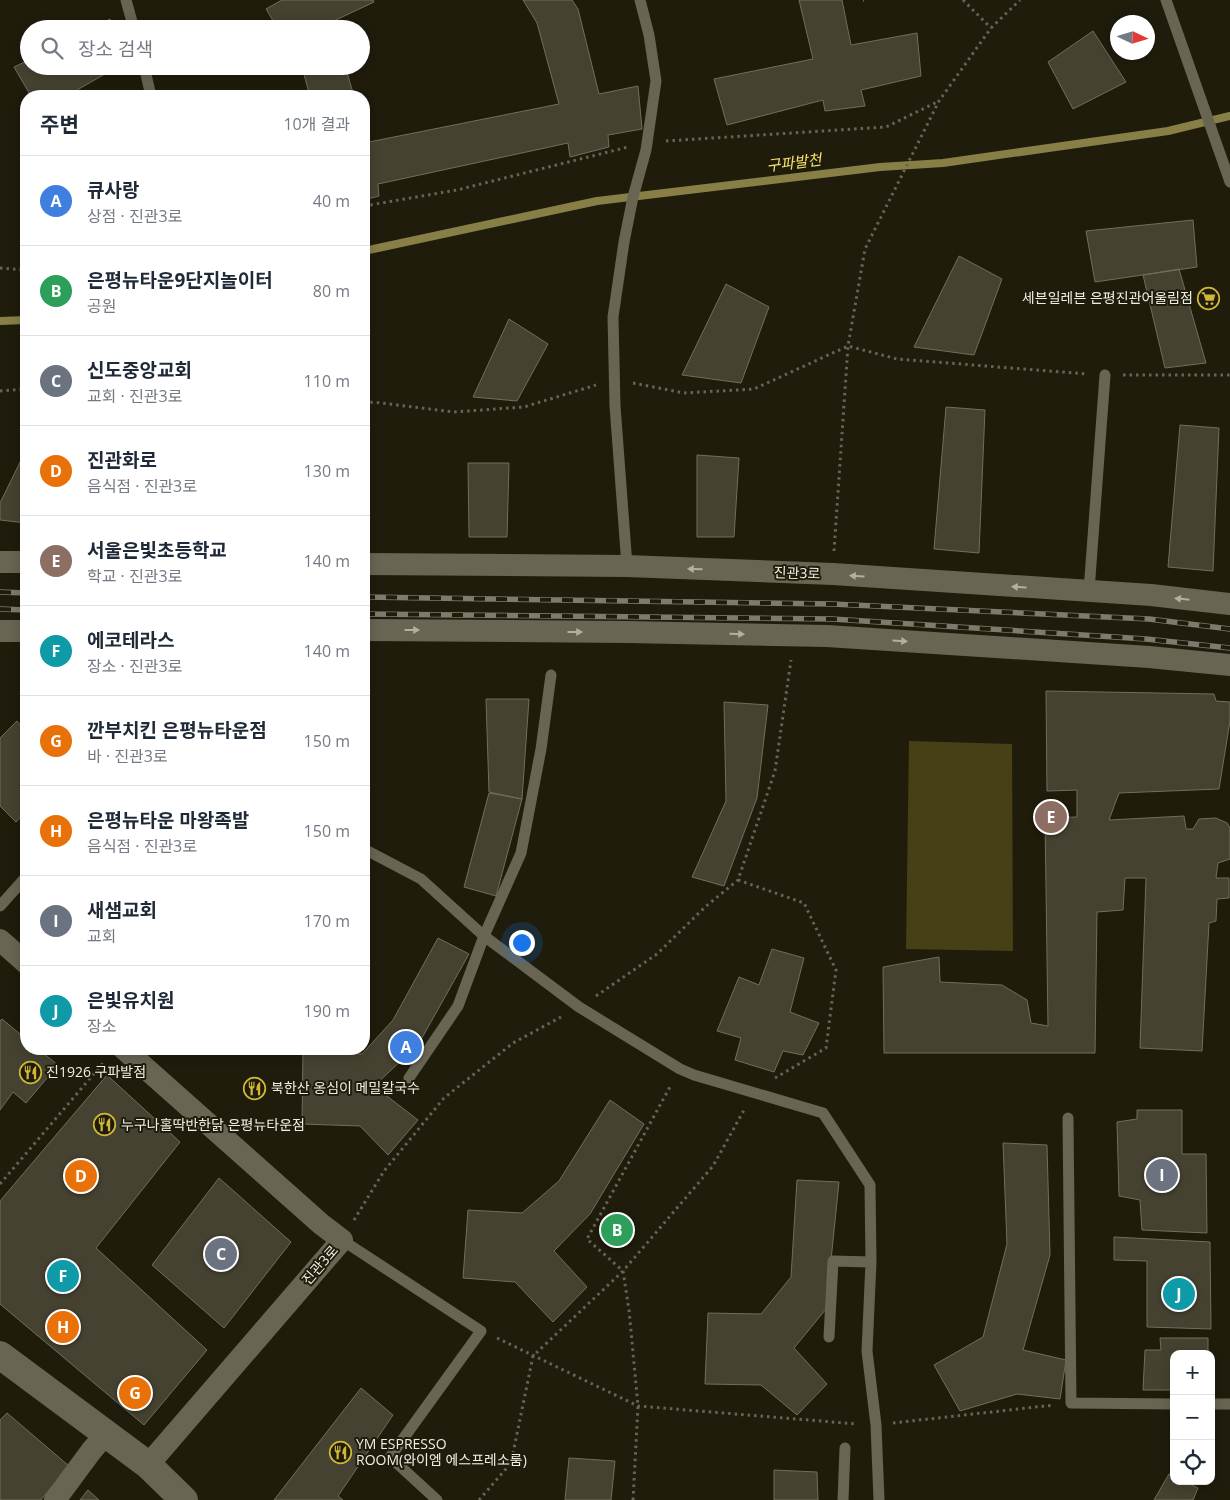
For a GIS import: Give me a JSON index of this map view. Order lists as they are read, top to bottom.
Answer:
{
  "streets": {
    "street": ["진관3로"]
  },
  "water": ["구파발천"],
  "places": {
    "supermarket": ["세븐일레븐 은평진관어울림점"],
    "restaurant": [
      "진1926 구파발점",
      "북한산 옹심이 메밀칼국수",
      "누구나홀딱반한닭 은평뉴타운점",
      "YM ESPRESSO ROOM(와이엠 에스프레소룸)"
    ]
  },
  "north": "right",
  "page": {
    "search": "장소 검색",
    "heading": ["주변", "10개 결과"],
    "list": [
      {
        "mark": "A",
        "name": "큐사랑",
        "note": "상점 · 진관3로",
        "value": "40 m"
      },
      {
        "mark": "B",
        "name": "은평뉴타운9단지놀이터",
        "note": "공원",
        "value": "80 m"
      },
      {
        "mark": "C",
        "name": "신도중앙교회",
        "note": "교회 · 진관3로",
        "value": "110 m"
      },
      {
        "mark": "D",
        "name": "진관화로",
        "note": "음식점 · 진관3로",
        "value": "130 m"
      },
      {
        "mark": "E",
        "name": "서울은빛초등학교",
        "note": "학교 · 진관3로",
        "value": "140 m"
      },
      {
        "mark": "F",
        "name": "에코테라스",
        "note": "장소 · 진관3로",
        "value": "140 m"
      },
      {
        "mark": "G",
        "name": "깐부치킨 은평뉴타운점",
        "note": "바 · 진관3로",
        "value": "150 m"
      },
      {
        "mark": "H",
        "name": "은평뉴타운 마왕족발",
        "note": "음식점 · 진관3로",
        "value": "150 m"
      },
      {
        "mark": "I",
        "name": "새샘교회",
        "note": "교회",
        "value": "170 m"
      },
      {
        "mark": "J",
        "name": "은빛유치원",
        "note": "장소",
        "value": "190 m"
      }
    ],
    "pins": [
      "E",
      "A",
      "I",
      "D",
      "B",
      "C",
      "F",
      "J",
      "H",
      "G"
    ],
    "map_buttons": ["+", "−"]
  }
}
